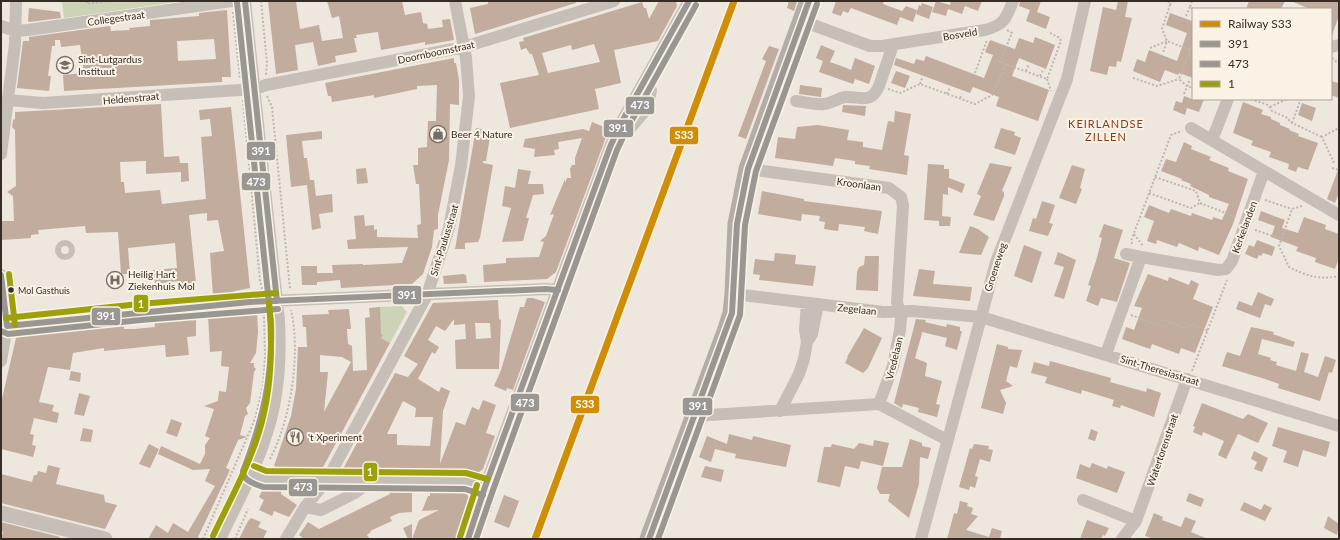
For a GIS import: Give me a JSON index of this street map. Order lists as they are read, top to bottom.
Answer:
{
  "streets": {
    "street": [
      "Collegestraat",
      "Bosveld",
      "Doornboomstraat",
      "Heldenstraat",
      "Kroonlaan",
      "Kerkelanden",
      "Sint-Paulusstraat",
      "Groeneweg",
      "Zegelaan",
      "Vredelaan",
      "Sint-Theresiastraat",
      "Watertorenstraat"
    ]
  },
  "crossings": [
    ["Doornboomstraat", "Heldenstraat"],
    ["Doornboomstraat", "Sint-Paulusstraat"],
    ["Kroonlaan", "Zegelaan"],
    ["Kroonlaan", "Vredelaan"],
    ["Groeneweg", "Zegelaan"],
    ["Groeneweg", "Sint-Theresiastraat"],
    ["Zegelaan", "Vredelaan"],
    ["Zegelaan", "Sint-Theresiastraat"],
    ["Sint-Theresiastraat", "Watertorenstraat"]
  ],
  "districts": ["KEIRLANDSE ZILLEN"],
  "places": {
    "school or university": ["Sint-Lutgardus Instituut"],
    "shop": ["Beer 4 Nature"],
    "hospital": ["Heilig Hart Ziekenhuis Mol"],
    "other": ["Mol Gasthuis"],
    "restaurant": ["'t Xperiment"]
  },
  "lines": [
    "rail line S33",
    "transit line 391",
    "transit line 473",
    "transit line 1"
  ],
  "legend": [
    "Railway S33",
    "391",
    "473",
    "1"
  ]
}
